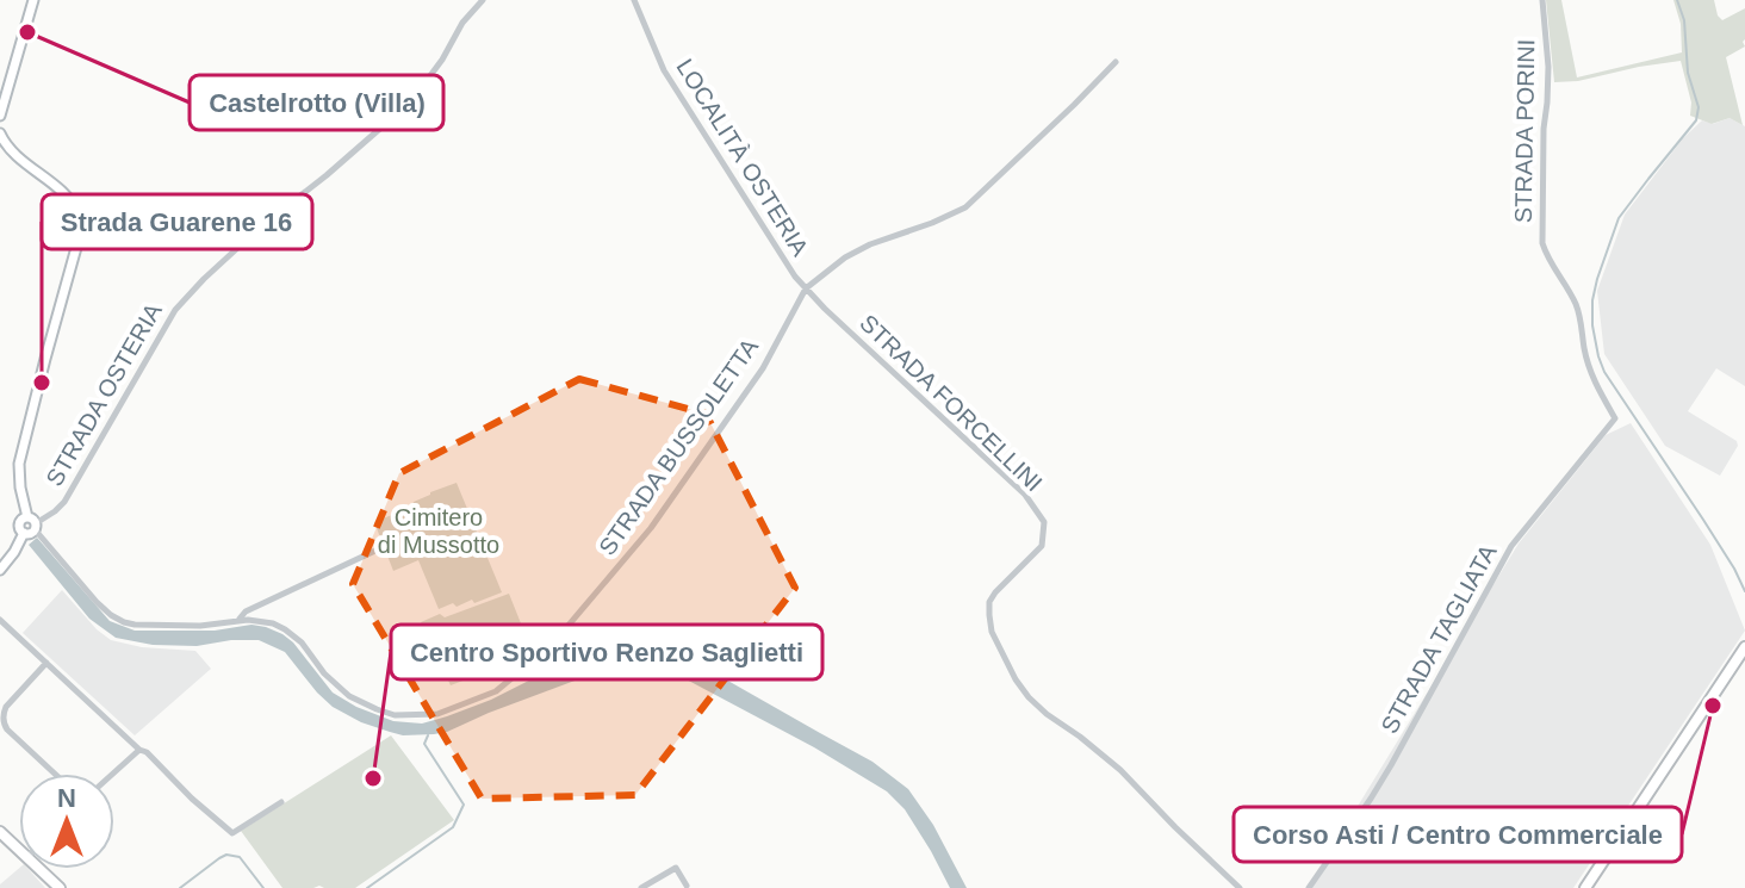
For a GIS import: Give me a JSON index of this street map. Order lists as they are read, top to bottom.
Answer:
{
  "streets": {
    "street": [
      "STRADA PORINI",
      "LOCALITÀ OSTERIA",
      "STRADA OSTERIA",
      "STRADA FORCELLINI",
      "STRADA BUSSOLETTA",
      "STRADA TAGLIATA"
    ]
  },
  "crossings": [
    ["STRADA PORINI", "STRADA TAGLIATA"],
    ["LOCALITÀ OSTERIA", "STRADA FORCELLINI"],
    ["LOCALITÀ OSTERIA", "STRADA BUSSOLETTA"],
    ["STRADA OSTERIA", "STRADA BUSSOLETTA"],
    ["STRADA FORCELLINI", "STRADA BUSSOLETTA"]
  ],
  "parks": ["Cimitero di Mussotto"],
  "places": [
    "Castelrotto (Villa)",
    "Strada Guarene 16",
    "Corso Asti / Centro Commerciale",
    "Centro Sportivo Renzo Saglietti"
  ],
  "north": "top"
}
